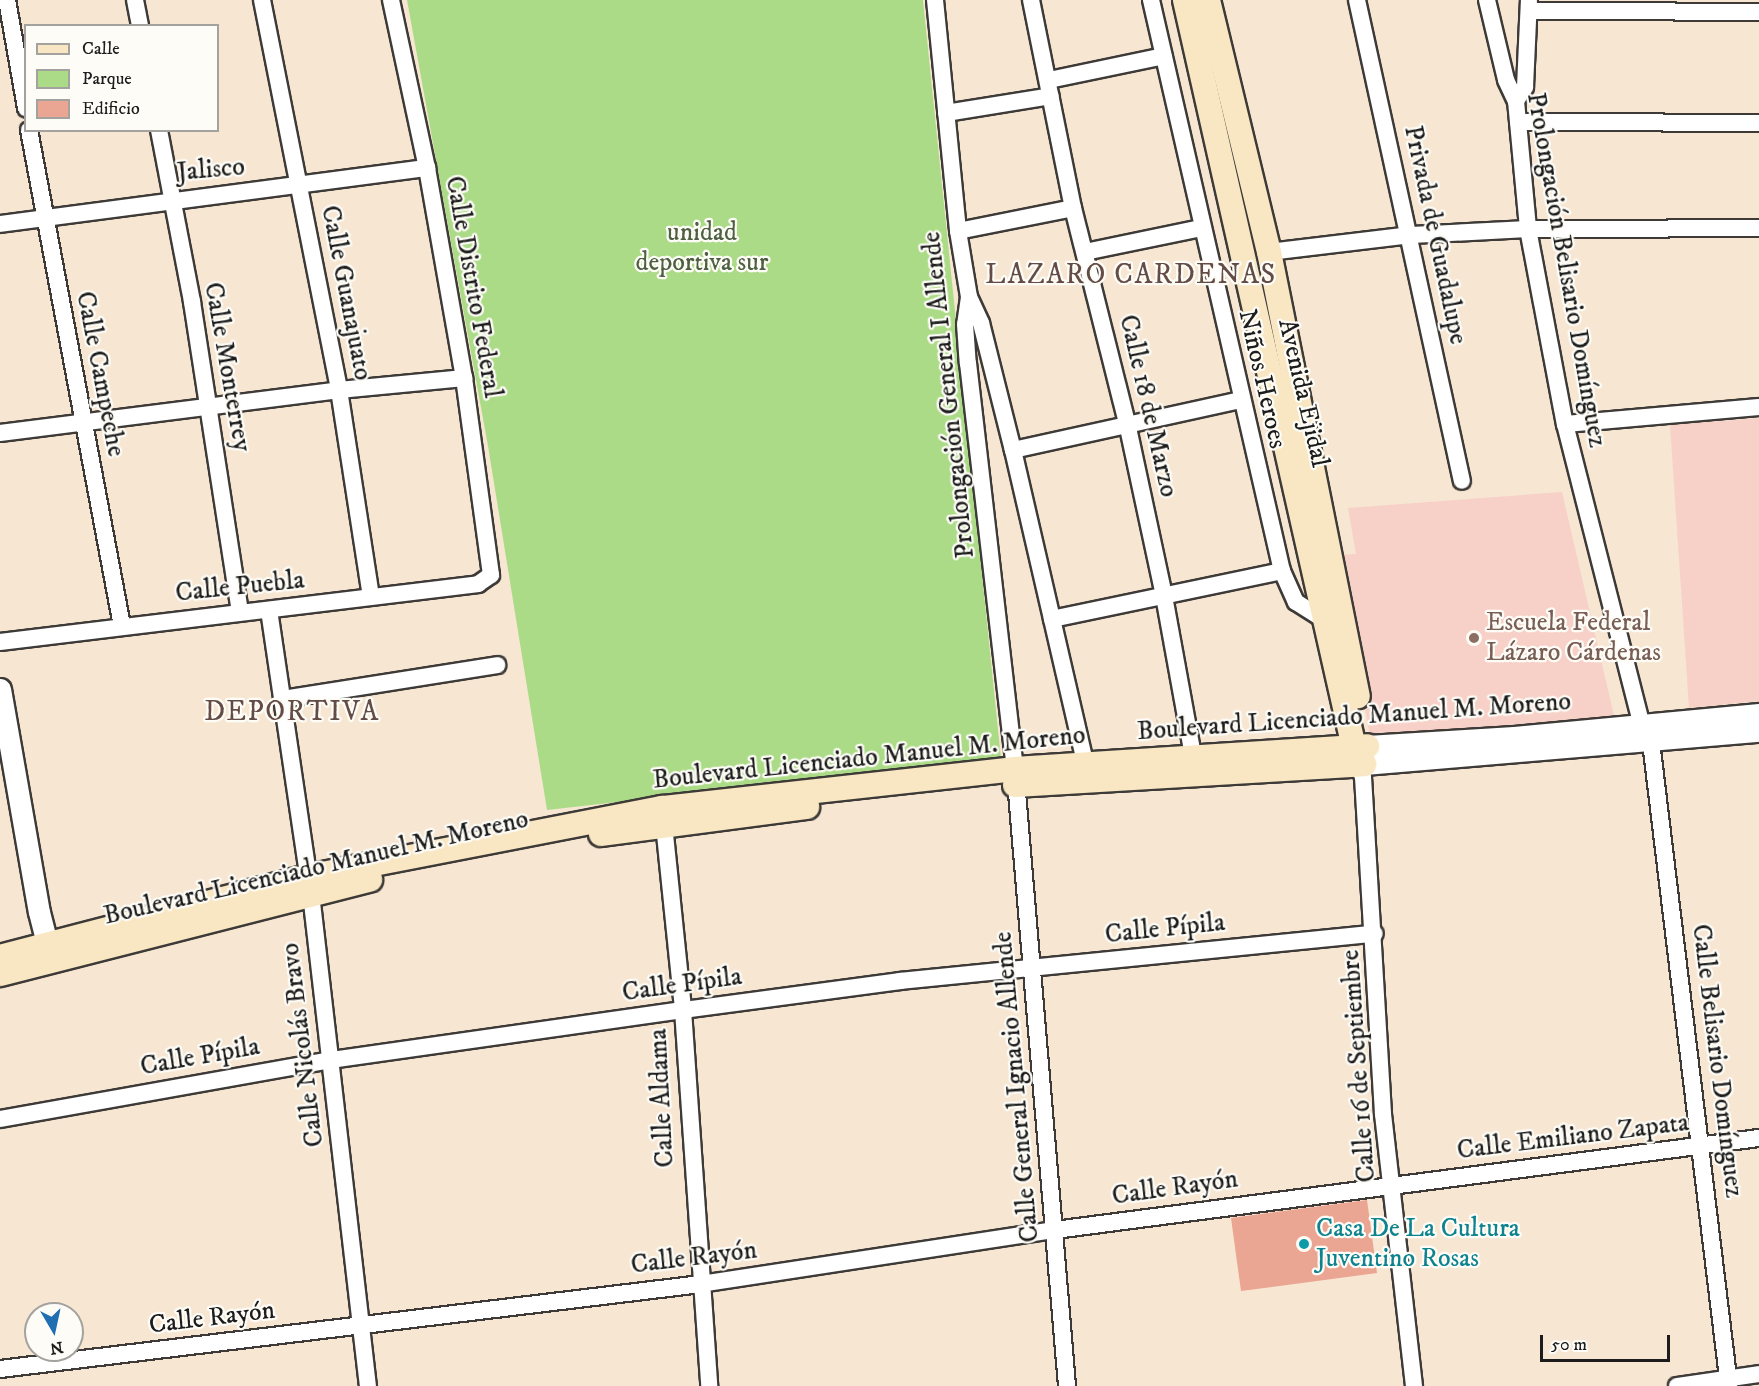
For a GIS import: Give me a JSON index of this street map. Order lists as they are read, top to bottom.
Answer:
{
  "streets": {
    "main road": ["Avenida Ejidal", "Boulevard Licenciado Manuel M. Moreno"],
    "street": [
      "Jalisco",
      "Privada de Guadalupe",
      "Prolongación Belisario Domínguez",
      "Calle Distrito Federal",
      "Calle Guanajuato",
      "Calle Monterrey",
      "Calle Campeche",
      "Niños Heroes",
      "Prolongación General I Allende",
      "Calle 18 de Marzo",
      "Calle Puebla",
      "Calle Pípila",
      "Calle Nicolás Bravo",
      "Calle Belisario Domínguez",
      "Calle 16 de Septiembre",
      "Calle General Ignacio Allende",
      "Calle Aldama",
      "Calle Emiliano Zapata",
      "Calle Rayón"
    ]
  },
  "crossings": [
    ["Jalisco", "Calle Distrito Federal"],
    ["Jalisco", "Calle Guanajuato"],
    ["Jalisco", "Calle Monterrey"],
    ["Jalisco", "Calle Campeche"],
    ["Prolongación Belisario Domínguez", "Boulevard Licenciado Manuel M. Moreno"],
    ["Prolongación Belisario Domínguez", "Calle Belisario Domínguez"],
    ["Calle Distrito Federal", "Calle Puebla"],
    ["Calle Guanajuato", "Calle Puebla"],
    ["Calle Monterrey", "Calle Puebla"],
    ["Calle Campeche", "Calle Puebla"],
    ["Niños Heroes", "Avenida Ejidal"],
    ["Avenida Ejidal", "Boulevard Licenciado Manuel M. Moreno"],
    ["Avenida Ejidal", "Calle 16 de Septiembre"],
    ["Prolongación General I Allende", "Boulevard Licenciado Manuel M. Moreno"],
    ["Prolongación General I Allende", "Calle General Ignacio Allende"],
    ["Calle 18 de Marzo", "Boulevard Licenciado Manuel M. Moreno"],
    ["Calle Puebla", "Calle Nicolás Bravo"],
    ["Boulevard Licenciado Manuel M. Moreno", "Calle Nicolás Bravo"],
    ["Boulevard Licenciado Manuel M. Moreno", "Calle Belisario Domínguez"],
    ["Boulevard Licenciado Manuel M. Moreno", "Calle 16 de Septiembre"],
    ["Boulevard Licenciado Manuel M. Moreno", "Calle General Ignacio Allende"],
    ["Boulevard Licenciado Manuel M. Moreno", "Calle Aldama"],
    ["Calle Pípila", "Calle Nicolás Bravo"],
    ["Calle Pípila", "Calle 16 de Septiembre"],
    ["Calle Pípila", "Calle General Ignacio Allende"],
    ["Calle Pípila", "Calle Aldama"],
    ["Calle Nicolás Bravo", "Calle Rayón"],
    ["Calle Belisario Domínguez", "Calle Emiliano Zapata"],
    ["Calle 16 de Septiembre", "Calle Emiliano Zapata"],
    ["Calle 16 de Septiembre", "Calle Rayón"],
    ["Calle General Ignacio Allende", "Calle Rayón"],
    ["Calle Aldama", "Calle Rayón"],
    ["Calle Emiliano Zapata", "Calle Rayón"]
  ],
  "districts": ["LAZARO CARDENAS", "DEPORTIVA"],
  "parks": ["unidad deportiva sur"],
  "places": ["Escuela Federal Lázaro Cárdenas", "Casa De La Cultura Juventino Rosas"],
  "legend": ["Calle", "Parque", "Edificio"],
  "scale_bar": "50 m",
  "north": "bottom"
}
